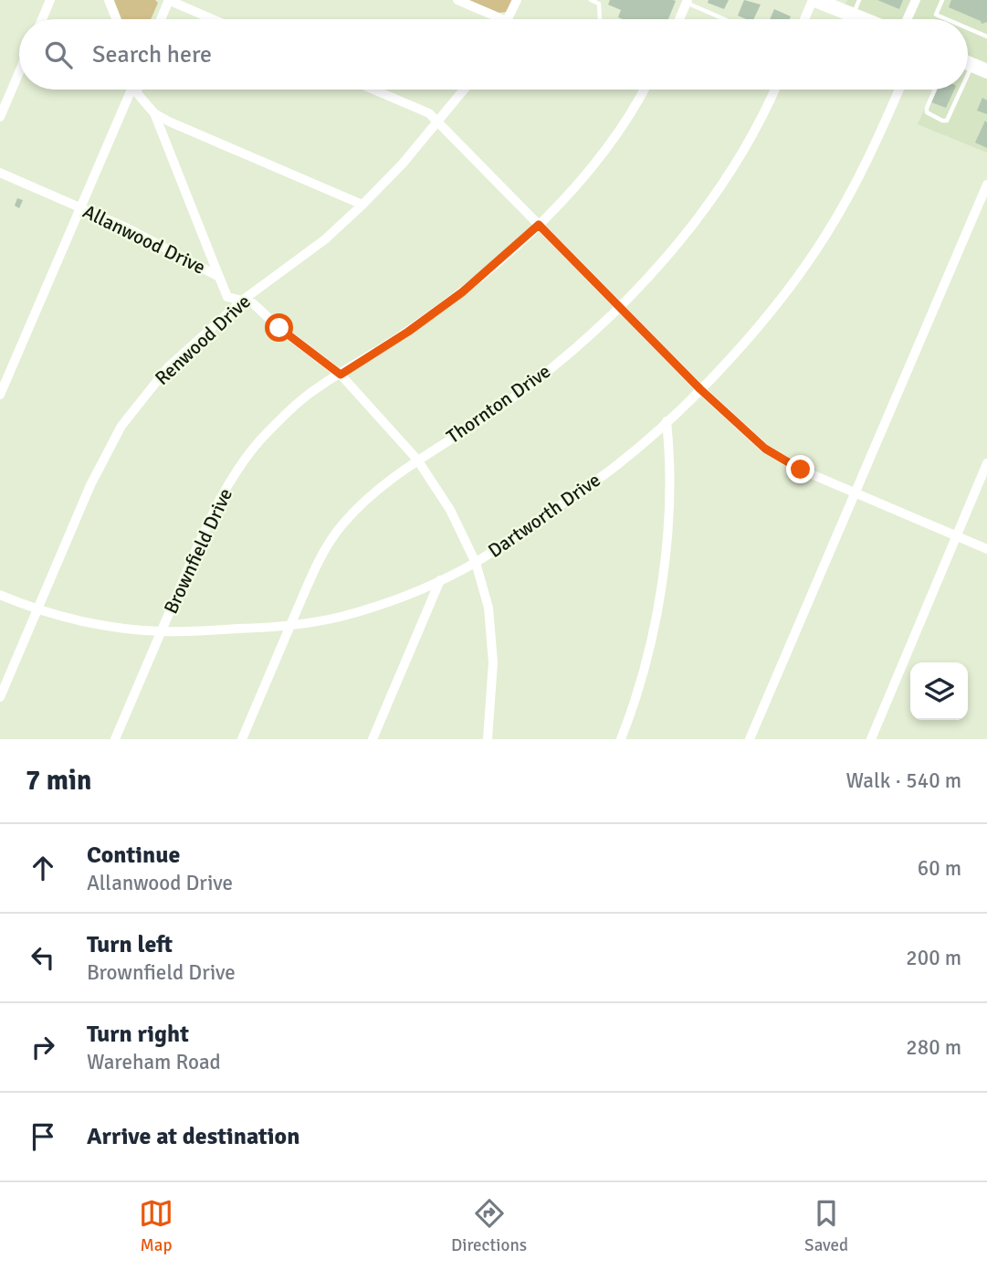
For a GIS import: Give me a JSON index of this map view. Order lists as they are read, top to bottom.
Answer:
{
  "streets": {
    "street": [
      "Allanwood Drive",
      "Renwood Drive",
      "Thornton Drive",
      "Dartworth Drive",
      "Brownfield Drive"
    ]
  },
  "crossings": [
    ["Allanwood Drive", "Renwood Drive"],
    ["Allanwood Drive", "Thornton Drive"],
    ["Allanwood Drive", "Dartworth Drive"],
    ["Allanwood Drive", "Brownfield Drive"],
    ["Renwood Drive", "Dartworth Drive"],
    ["Thornton Drive", "Dartworth Drive"],
    ["Dartworth Drive", "Brownfield Drive"]
  ],
  "page": {
    "search": "Search here",
    "heading": ["7 min", "Walk · 540 m"],
    "list": [
      ["Continue", "Allanwood Drive", "60 m"],
      ["Turn left", "Brownfield Drive", "200 m"],
      ["Turn right", "Wareham Road", "280 m"],
      "Arrive at destination"
    ],
    "nav": ["Map", "Directions", "Saved"]
  }
}
